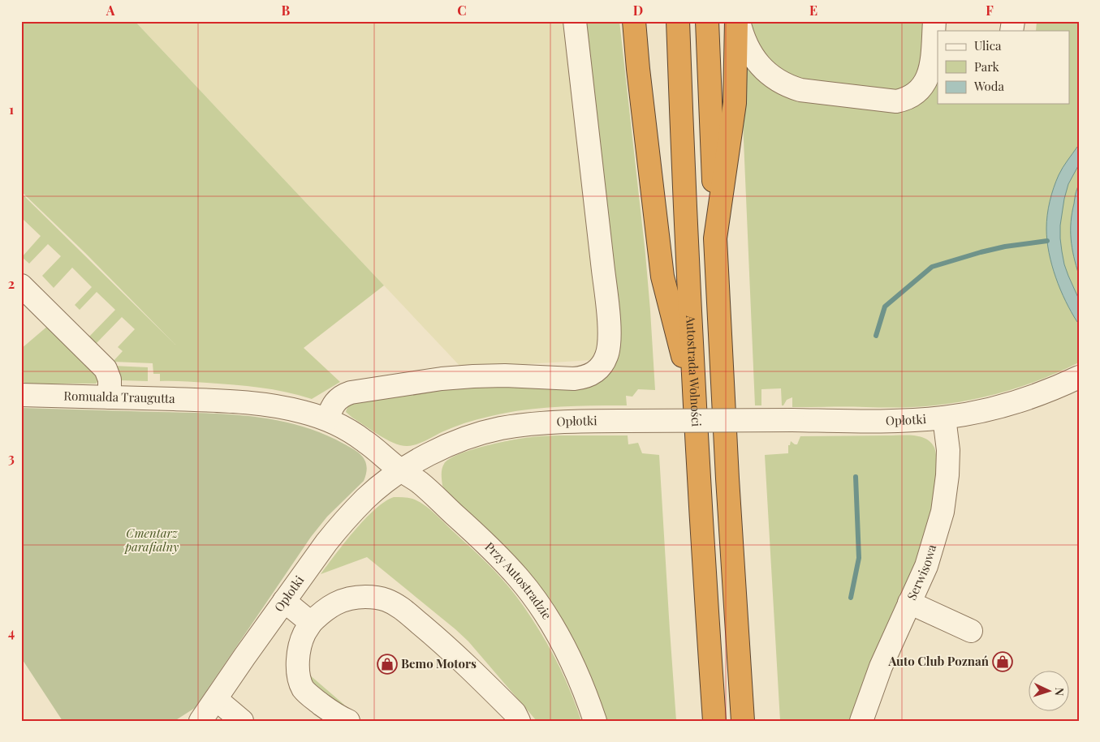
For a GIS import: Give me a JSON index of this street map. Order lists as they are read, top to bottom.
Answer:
{
  "streets": {
    "highway": ["Autostrada Wolności"],
    "street": [
      "Romualda Traugutta",
      "Opłotki",
      "Serwisowa",
      "Przy Autostradzie"
    ]
  },
  "crossings": [
    ["Romualda Traugutta", "Przy Autostradzie"],
    ["Opłotki", "Serwisowa"],
    ["Opłotki", "Przy Autostradzie"]
  ],
  "parks": ["Cmentarz parafialny"],
  "places": {
    "shop": ["Auto Club Poznań", "Bemo Motors"]
  },
  "legend": ["Ulica", "Park", "Woda"],
  "north": "right",
  "grid": {
    "columns": [
      "A",
      "B",
      "C",
      "D",
      "E",
      "F"
    ],
    "rows": [
      "1",
      "2",
      "3",
      "4"
    ]
  }
}
